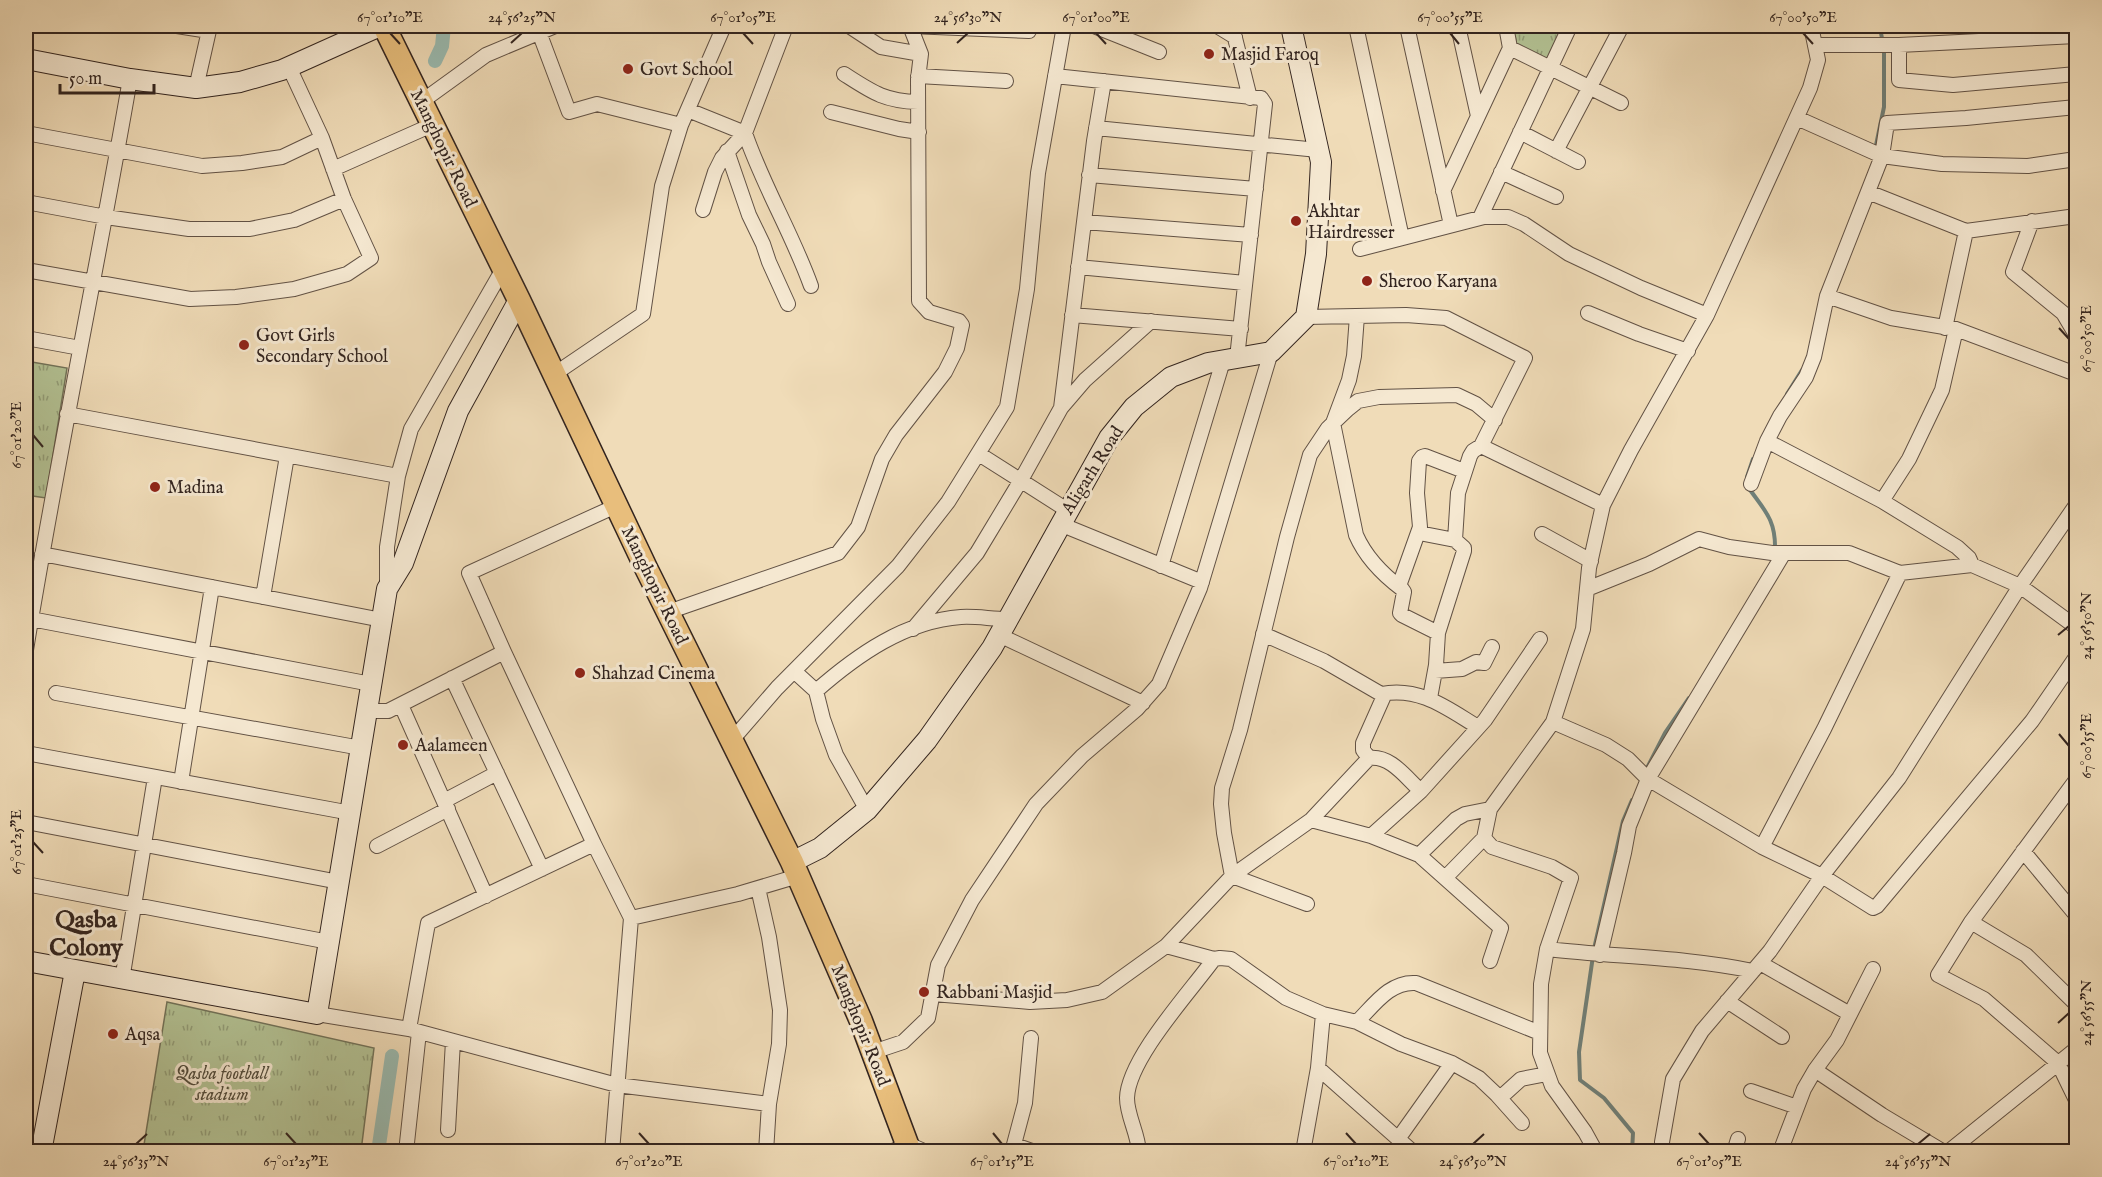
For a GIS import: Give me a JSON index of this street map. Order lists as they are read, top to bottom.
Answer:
{
  "streets": {
    "main road": ["Manghopir Road"],
    "street": ["Aligarh Road"]
  },
  "crossings": [
    ["Manghopir Road", "Aligarh Road"]
  ],
  "districts": ["Qasba Colony"],
  "parks": ["Qasba football stadium"],
  "places": [
    "Masjid Faroq",
    "Govt School",
    "Akhtar Hairdresser",
    "Sheroo Karyana",
    "Govt Girls Secondary School",
    "Madina",
    "Shahzad Cinema",
    "Aalameen",
    "Rabbani Masjid",
    "Aqsa"
  ],
  "scale_bar": "50 m",
  "coordinates": [
    "67°01'10\"E",
    "24°56'25\"N",
    "67°01'05\"E",
    "24°56'30\"N",
    "67°01'00\"E",
    "67°00'55\"E",
    "67°00'50\"E",
    "67°01'20\"E",
    "24°56'50\"N",
    "67°01'25\"E",
    "24°56'55\"N",
    "24°56'35\"N",
    "67°01'15\"E"
  ]
}
